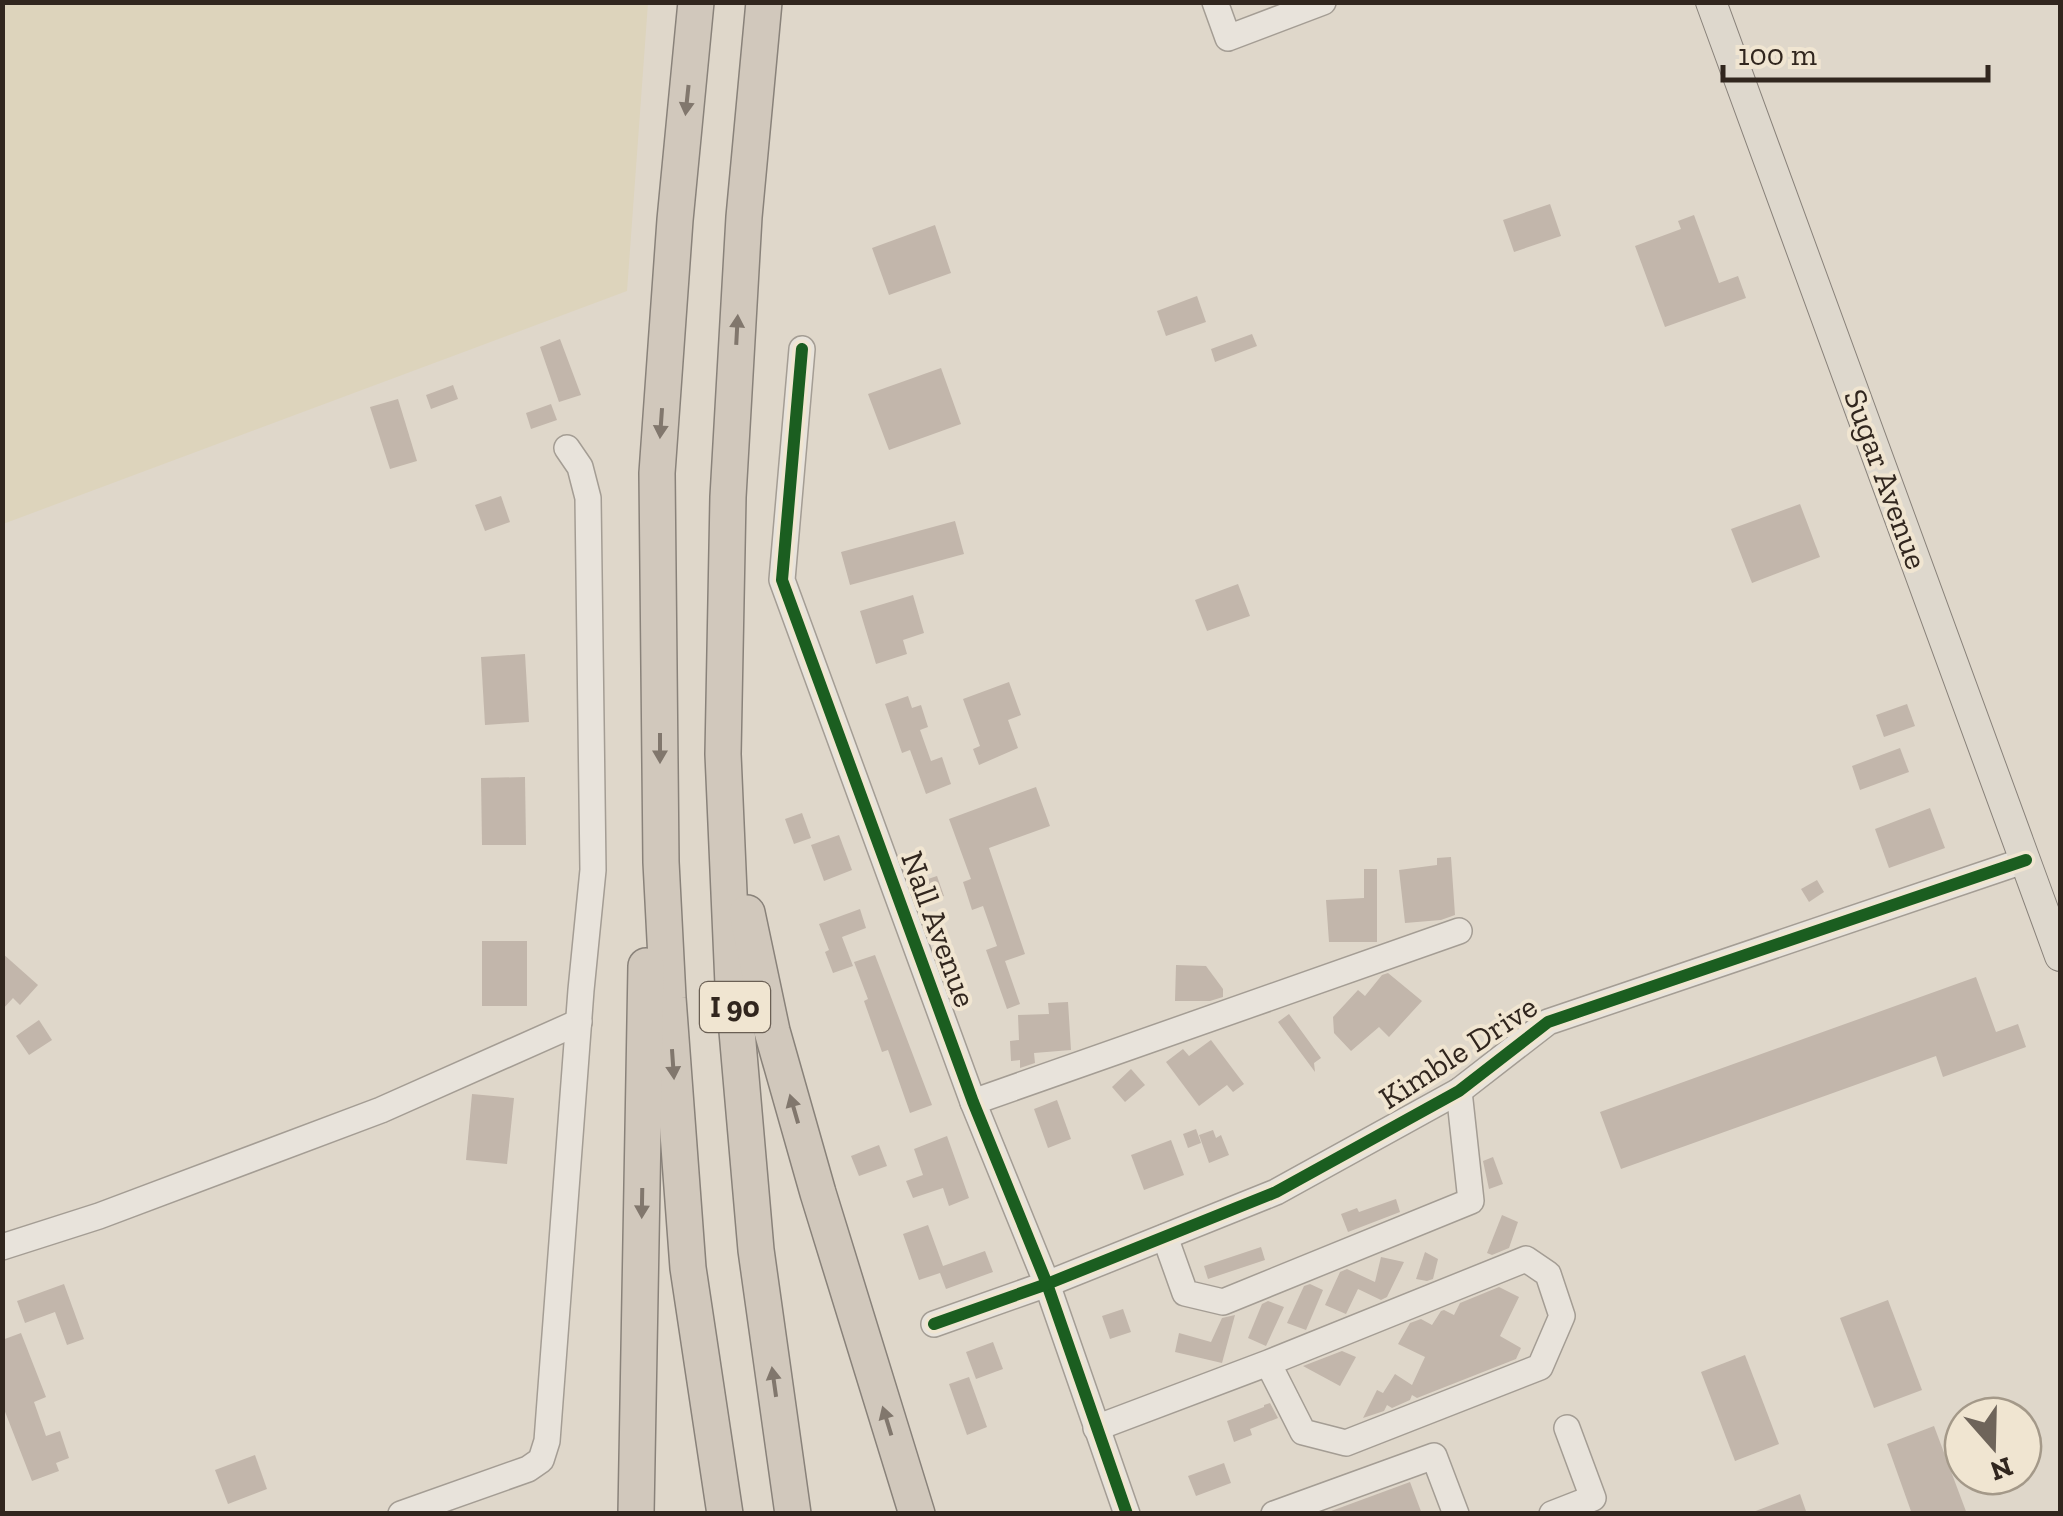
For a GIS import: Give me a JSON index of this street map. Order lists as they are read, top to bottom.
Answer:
{
  "streets": {
    "highway": ["I 90"],
    "main road": ["Sugar Avenue"],
    "street": ["Nall Avenue", "Kimble Drive"]
  },
  "crossings": [
    ["Sugar Avenue", "Kimble Drive"],
    ["Nall Avenue", "Kimble Drive"]
  ],
  "scale_bar": "100 m",
  "north": "bottom"
}
